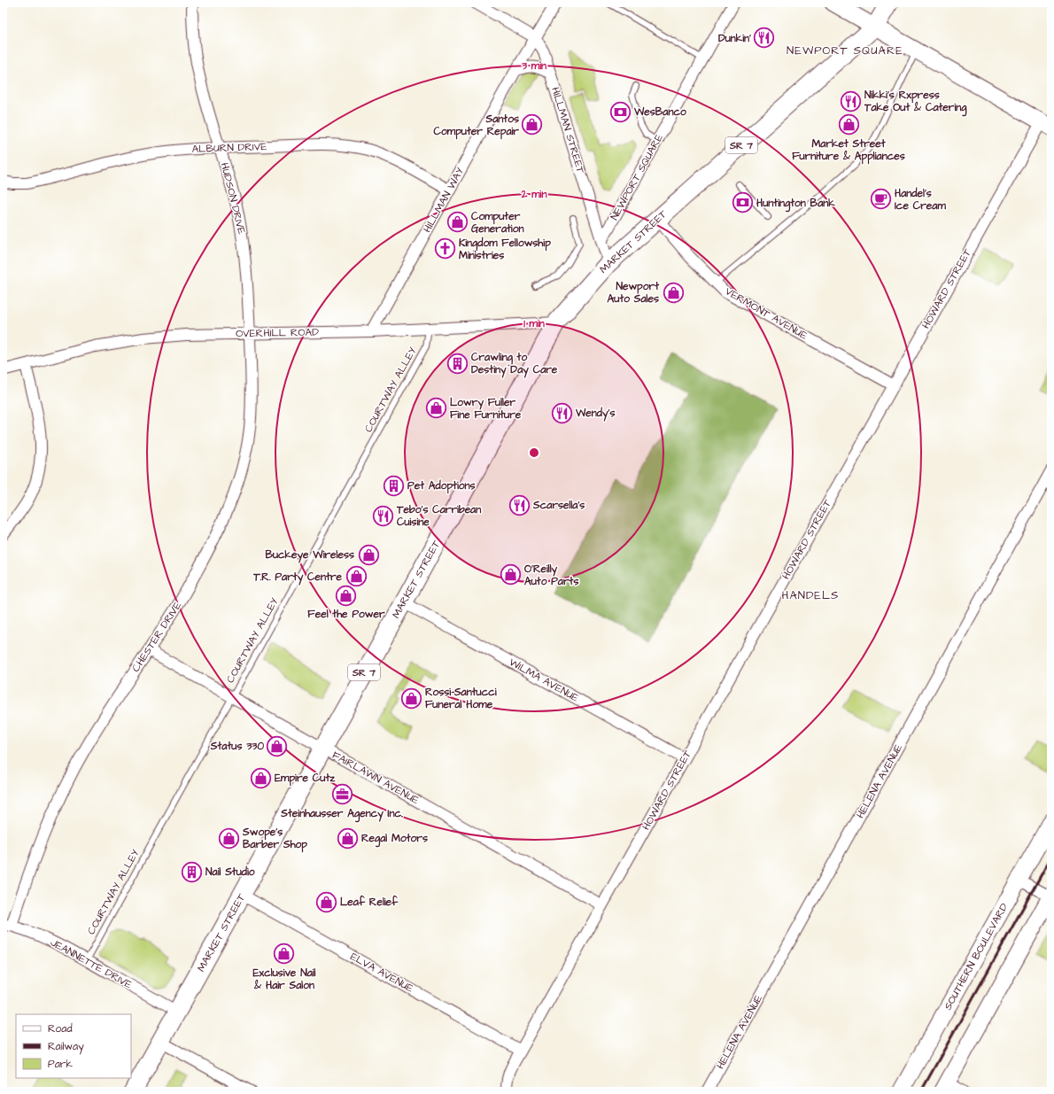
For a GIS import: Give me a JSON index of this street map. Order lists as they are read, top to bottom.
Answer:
{
  "streets": {
    "main road": ["SR 7", "MARKET STREET"],
    "street": [
      "HILLMAN STREET",
      "ALBURN DRIVE",
      "NEWPORT SQUARE",
      "HUDSON DRIVE",
      "HILLMAN WAY",
      "HOWARD STREET",
      "VERMONT AVENUE",
      "OVERHILL ROAD",
      "CHESTER DRIVE",
      "WILMA AVENUE",
      "FAIRLAWN AVENUE",
      "HELENA AVENUE",
      "SOUTHERN BOULEVARD",
      "JEANNETTE DRIVE",
      "ELVA AVENUE"
    ],
    "lane": ["COURTWAY ALLEY"]
  },
  "crossings": [
    ["HILLMAN STREET", "NEWPORT SQUARE"],
    ["HILLMAN STREET", "HILLMAN WAY"],
    ["HILLMAN STREET", "MARKET STREET"],
    ["ALBURN DRIVE", "HUDSON DRIVE"],
    ["ALBURN DRIVE", "HILLMAN WAY"],
    ["HUDSON DRIVE", "OVERHILL ROAD"],
    ["HUDSON DRIVE", "CHESTER DRIVE"],
    ["HILLMAN WAY", "OVERHILL ROAD"],
    ["MARKET STREET", "VERMONT AVENUE"],
    ["MARKET STREET", "OVERHILL ROAD"],
    ["MARKET STREET", "WILMA AVENUE"],
    ["MARKET STREET", "FAIRLAWN AVENUE"],
    ["MARKET STREET", "JEANNETTE DRIVE"],
    ["MARKET STREET", "ELVA AVENUE"],
    ["HOWARD STREET", "VERMONT AVENUE"],
    ["HOWARD STREET", "WILMA AVENUE"],
    ["HOWARD STREET", "FAIRLAWN AVENUE"],
    ["HOWARD STREET", "ELVA AVENUE"],
    ["OVERHILL ROAD", "COURTWAY ALLEY"],
    ["OVERHILL ROAD", "CHESTER DRIVE"],
    ["COURTWAY ALLEY", "FAIRLAWN AVENUE"],
    ["COURTWAY ALLEY", "JEANNETTE DRIVE"],
    ["CHESTER DRIVE", "FAIRLAWN AVENUE"],
    ["CHESTER DRIVE", "JEANNETTE DRIVE"]
  ],
  "districts": ["NEWPORT SQUARE", "HANDELS"],
  "places": {
    "restaurant": [
      "Dunkin'",
      "Nikki's Rxpress Take Out & Catering",
      "Wendy's",
      "Scarsella's",
      "Tebo's Carribean Cuisine"
    ],
    "bank": ["WesBanco", "Huntington Bank"],
    "shop": [
      "Santos Computer Repair",
      "Market Street Furniture & Appliances",
      "Computer Generation",
      "Newport Auto Sales",
      "Lowry Fuller Fine Furniture",
      "Buckeye Wireless",
      "O'Reilly Auto Parts",
      "T.R. Party Centre",
      "Feel the Power",
      "Rossi-Santucci Funeral Home",
      "Status 330",
      "Empire Cutz",
      "Swope's Barber Shop",
      "Regal Motors",
      "Leaf Relief",
      "Exclusive Nail & Hair Salon"
    ],
    "cafe": ["Handel's Ice Cream"],
    "church": ["Kingdom Fellowship Ministries"],
    "building": ["Crawling to Destiny Day Care", "Pet Adoptions", "Nail Studio"],
    "office": ["Steinhausser Agency Inc."]
  },
  "legend": ["Road", "Railway", "Park"],
  "rings": ["3 min", "2 min", "1 min"]
}
